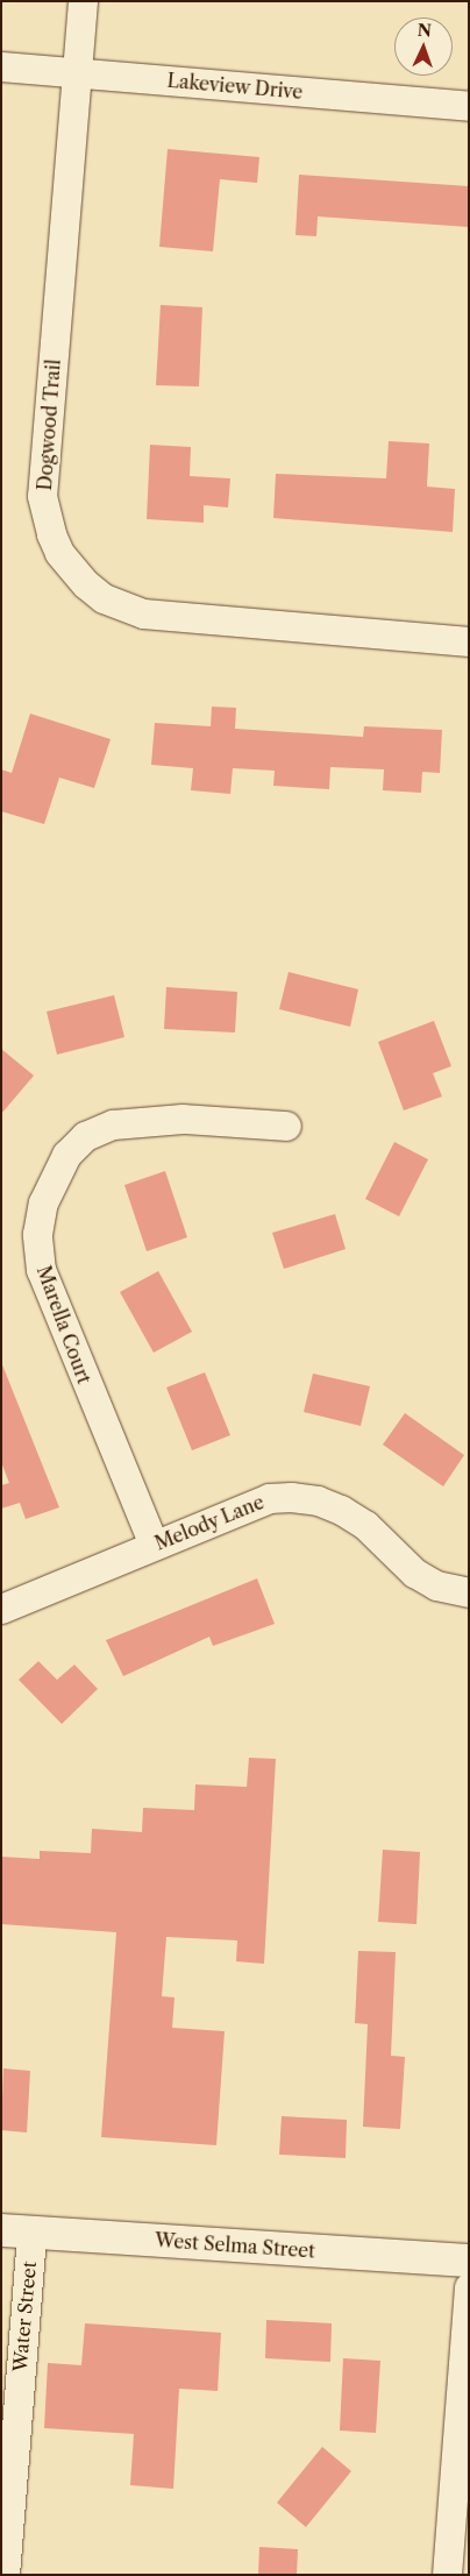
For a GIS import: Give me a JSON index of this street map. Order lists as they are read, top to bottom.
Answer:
{
  "streets": {
    "street": [
      "Lakeview Drive",
      "Dogwood Trail",
      "Marella Court",
      "Melody Lane",
      "West Selma Street",
      "Water Street"
    ]
  },
  "crossings": [
    ["Lakeview Drive", "Dogwood Trail"],
    ["Marella Court", "Melody Lane"],
    ["West Selma Street", "Water Street"]
  ],
  "north": "top"
}
